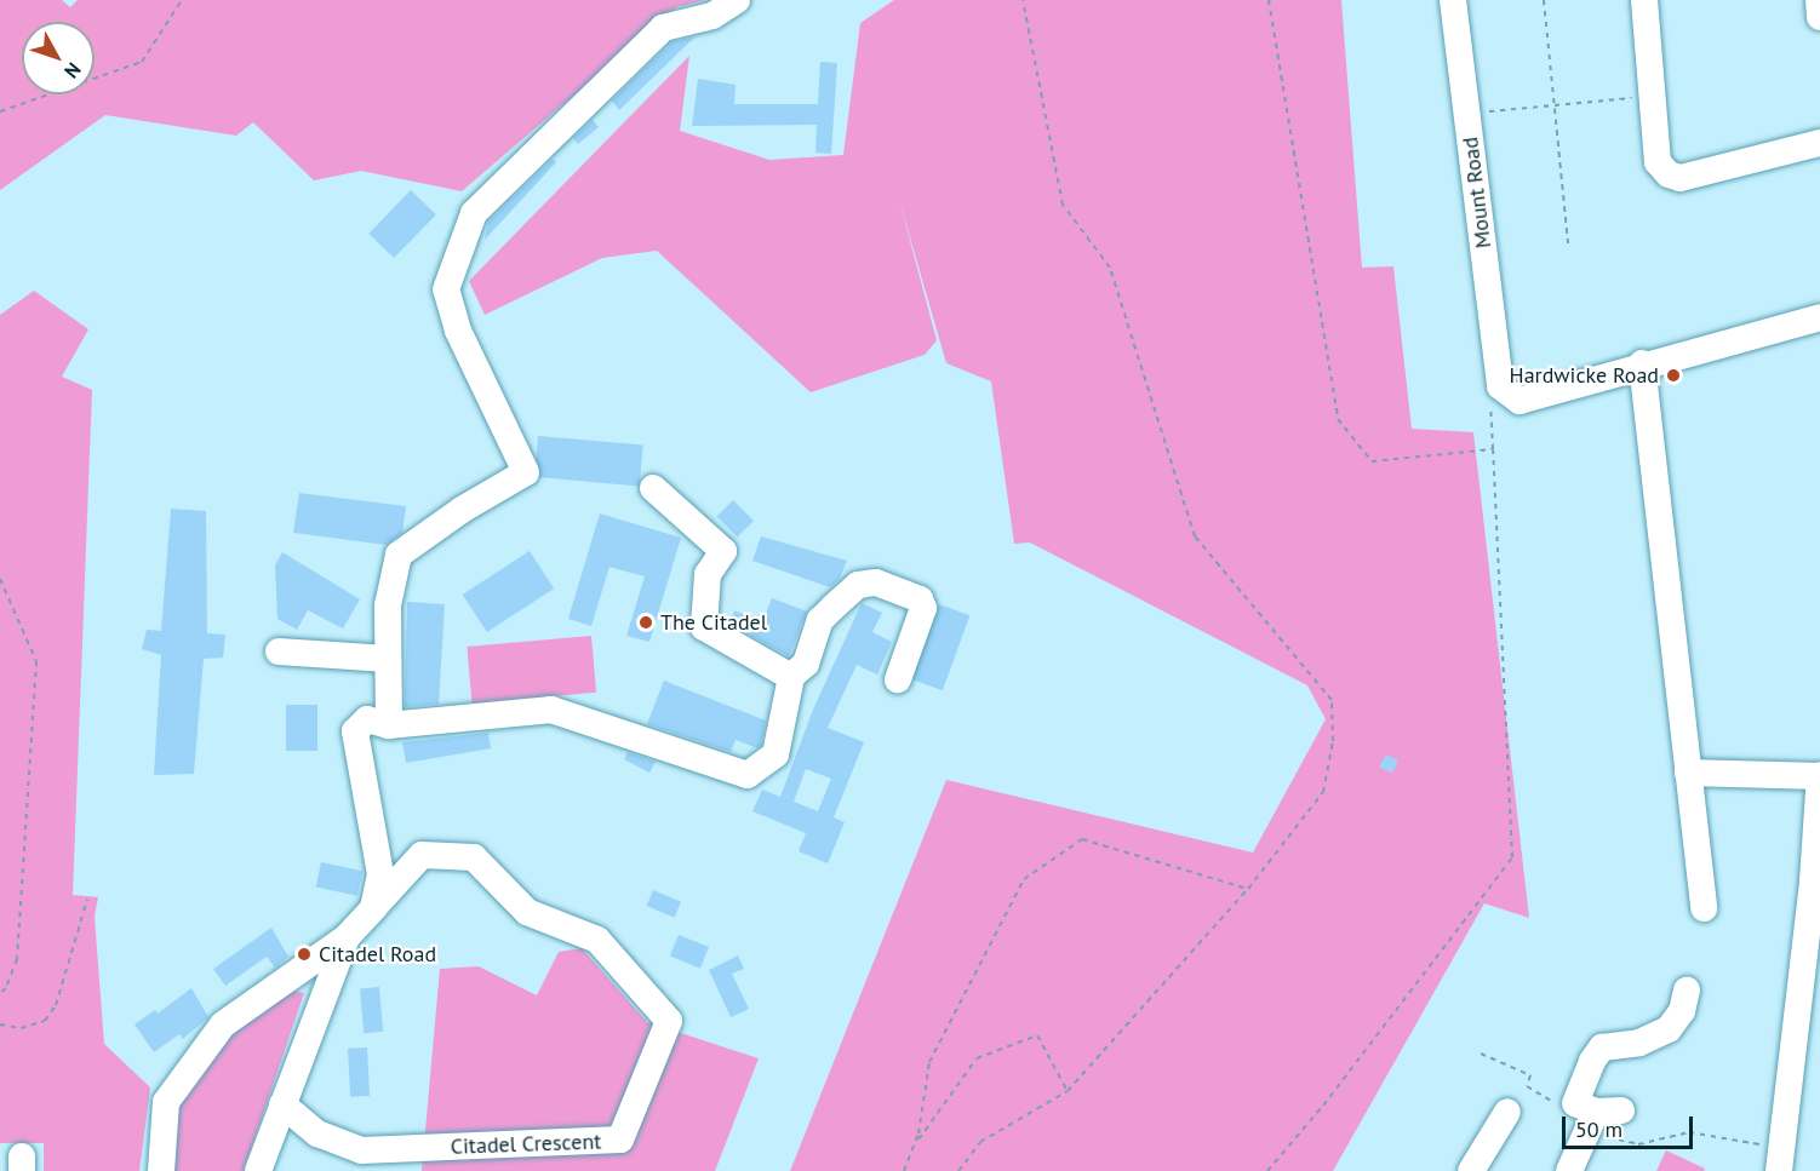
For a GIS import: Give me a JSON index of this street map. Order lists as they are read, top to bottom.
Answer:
{
  "streets": {
    "street": ["Mount Road", "Citadel Crescent"]
  },
  "places": ["Hardwicke Road", "The Citadel", "Citadel Road"],
  "scale_bar": "50 m",
  "north": "bottom right"
}
